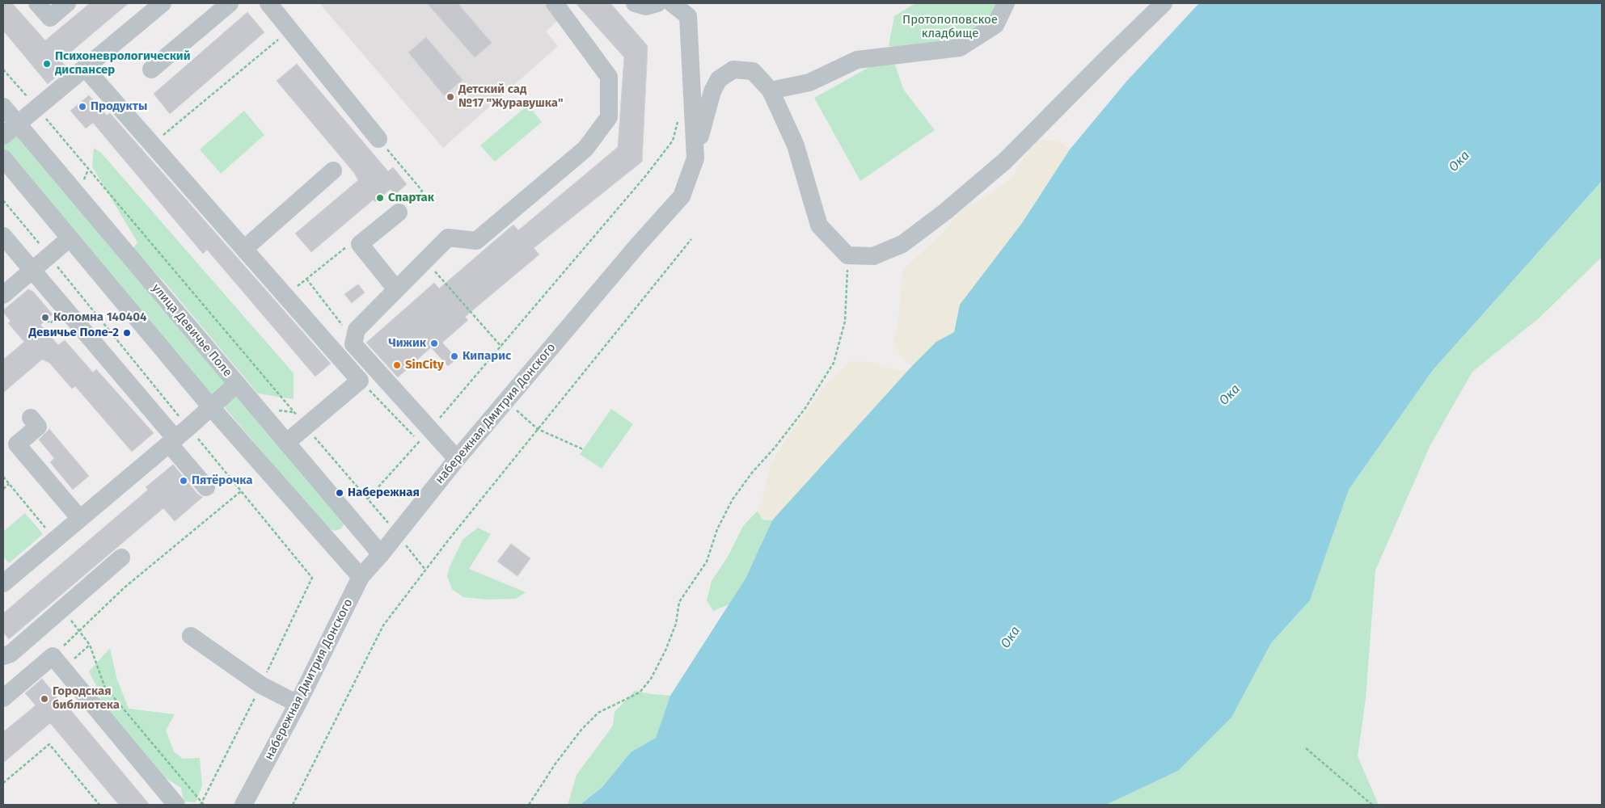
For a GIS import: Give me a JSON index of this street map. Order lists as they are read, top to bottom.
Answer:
{
  "streets": {
    "street": ["улица Девичье Поле", "набережная Дмитрия Донского"]
  },
  "crossings": [
    ["улица Девичье Поле", "набережная Дмитрия Донского"]
  ],
  "water": ["Ока"],
  "parks": ["Протопоповское кладбище"],
  "places": [
    "Психоневрологический диспансер",
    "Детский сад №17 \"Журавушка\"",
    "Продукты",
    "Спартак",
    "Коломна 140404",
    "Девичье Поле-2",
    "Чижик",
    "Кипарис",
    "SinCity",
    "Пятёрочка",
    "Набережная",
    "Городская библиотека"
  ]
}
